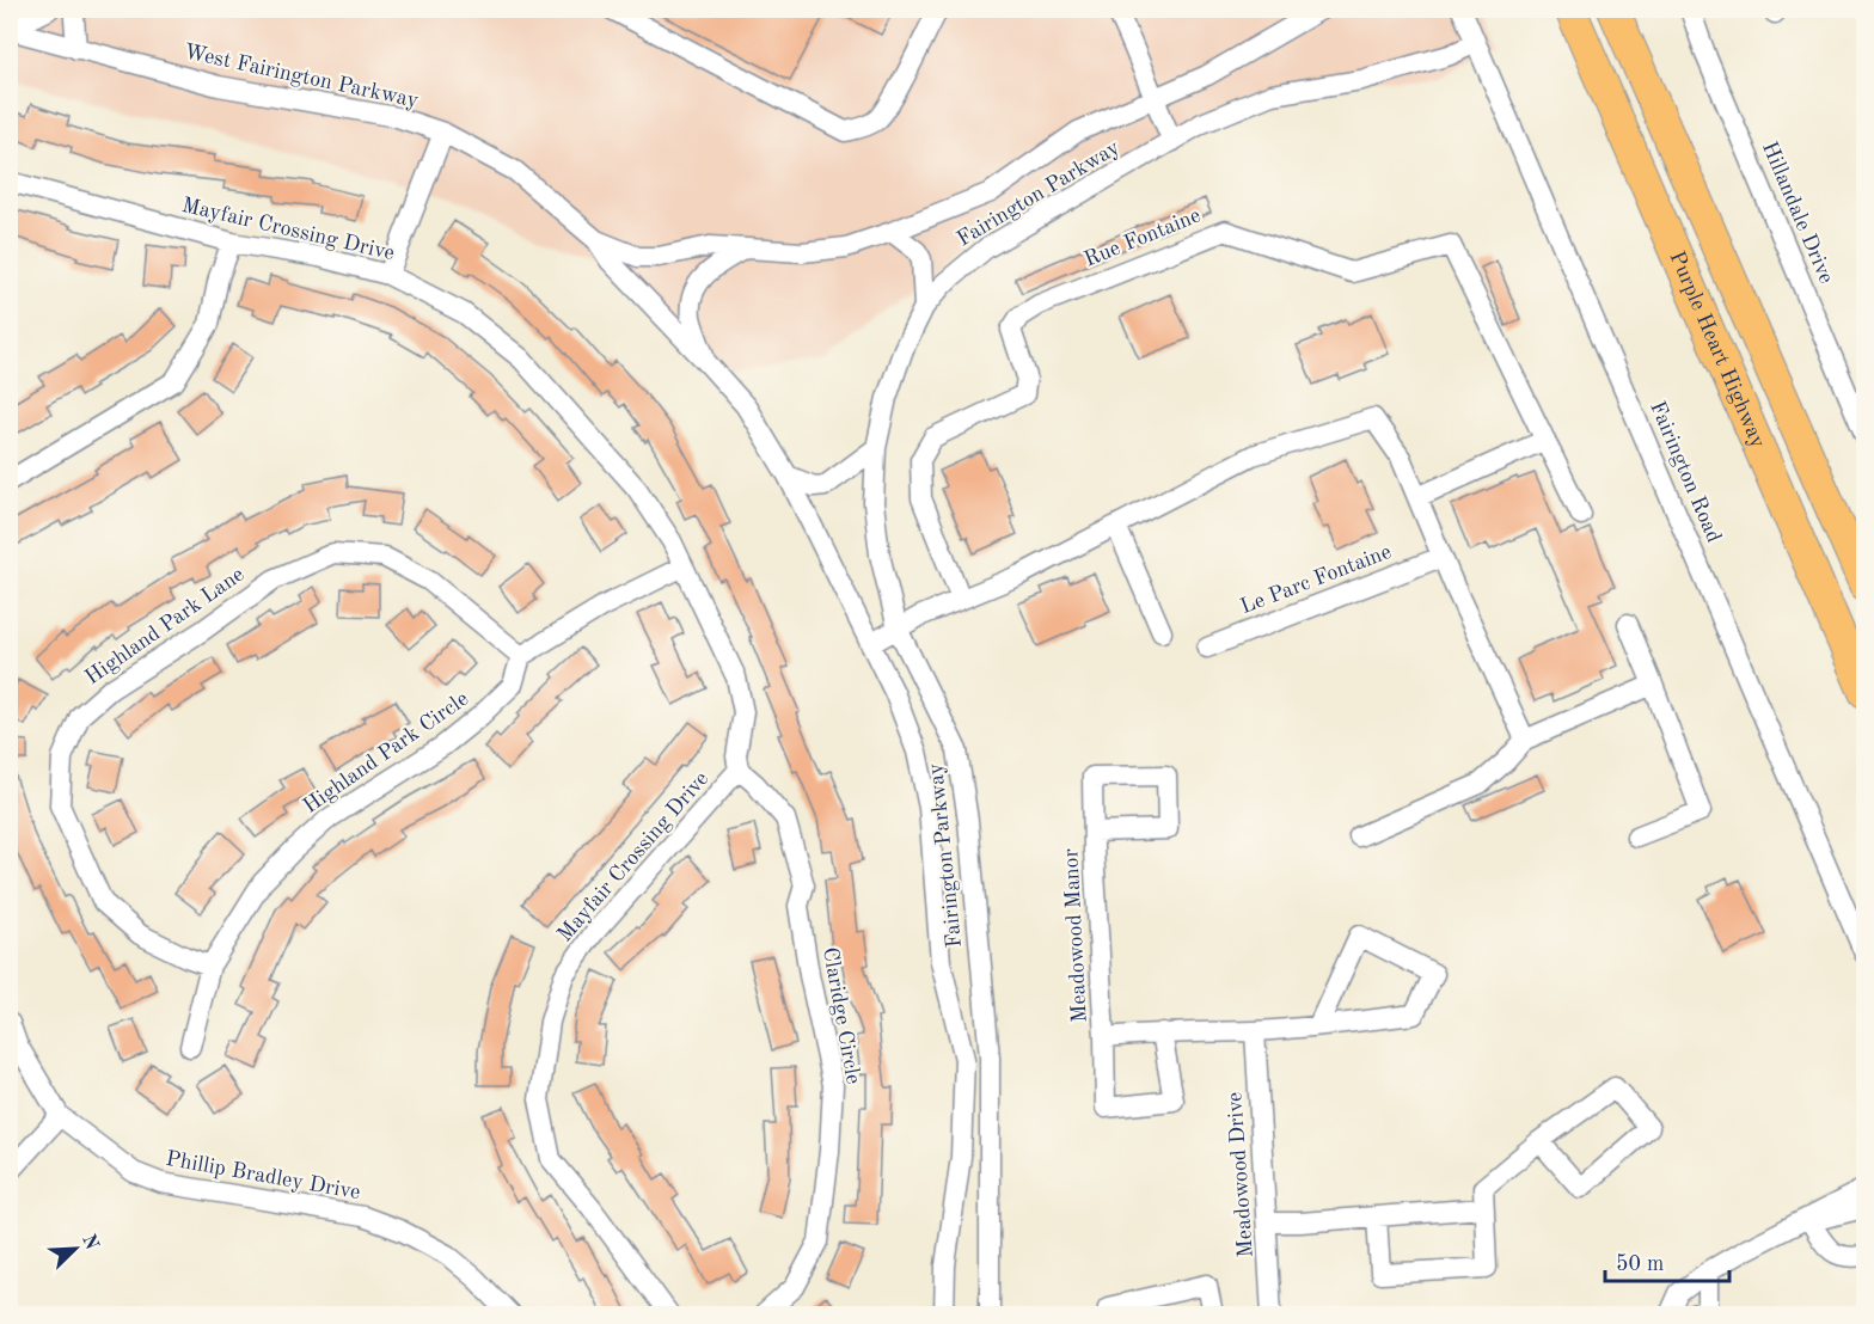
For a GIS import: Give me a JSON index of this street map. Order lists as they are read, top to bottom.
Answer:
{
  "streets": {
    "highway": ["Purple Heart Highway"],
    "street": [
      "West Fairington Parkway",
      "Fairington Parkway",
      "Hillandale Drive",
      "Mayfair Crossing Drive",
      "Rue Fontaine",
      "Fairington Road",
      "Le Parc Fontaine",
      "Highland Park Lane",
      "Highland Park Circle",
      "Meadowood Manor",
      "Claridge Circle",
      "Meadowood Drive",
      "Phillip Bradley Drive"
    ]
  },
  "crossings": [
    ["West Fairington Parkway", "Fairington Parkway"],
    ["Fairington Parkway", "Fairington Road"],
    ["Mayfair Crossing Drive", "Claridge Circle"],
    ["Highland Park Lane", "Highland Park Circle"],
    ["Meadowood Manor", "Meadowood Drive"]
  ],
  "scale_bar": "50 m",
  "north": "top right"
}
